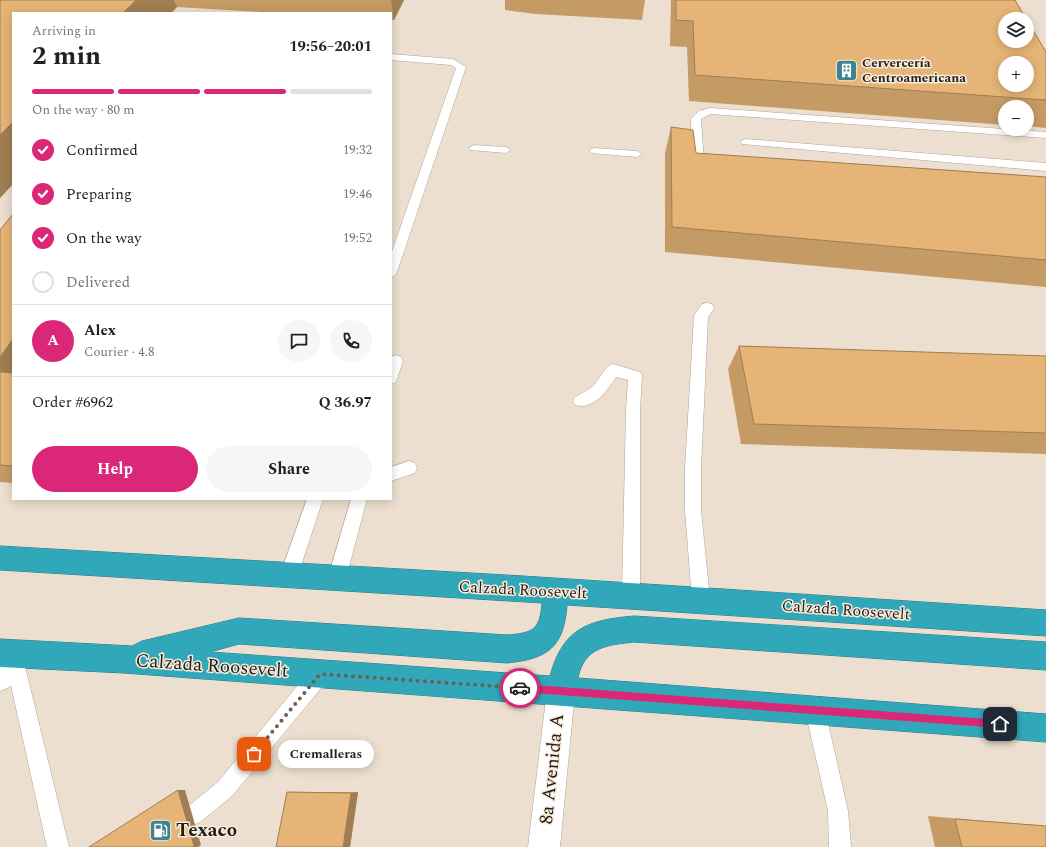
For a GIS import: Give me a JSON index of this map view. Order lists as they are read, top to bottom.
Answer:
{
  "streets": {
    "highway": ["Calzada Roosevelt"],
    "street": ["8a Avenida A"]
  },
  "crossings": [
    ["Calzada Roosevelt", "8a Avenida A"]
  ],
  "places": {
    "building": ["Cervercería Centroamericana"],
    "other": ["Cremalleras"],
    "fuel station": ["Texaco"]
  },
  "page": {
    "map_buttons": ["+", "−"],
    "heading": ["2 min", "Arriving in", "19:56–20:01"],
    "panel": [
      "Alex",
      "Courier · 4.8",
      "Order #6962",
      "Q 36.97"
    ],
    "bar": "On the way · 80 m",
    "list": [
      ["Confirmed", "19:32"],
      ["Preparing", "19:46"],
      ["On the way", "19:52"],
      "Delivered"
    ],
    "round": "A",
    "buttons": ["Help", "Share"],
    "bubble": "Cremalleras"
  }
}
